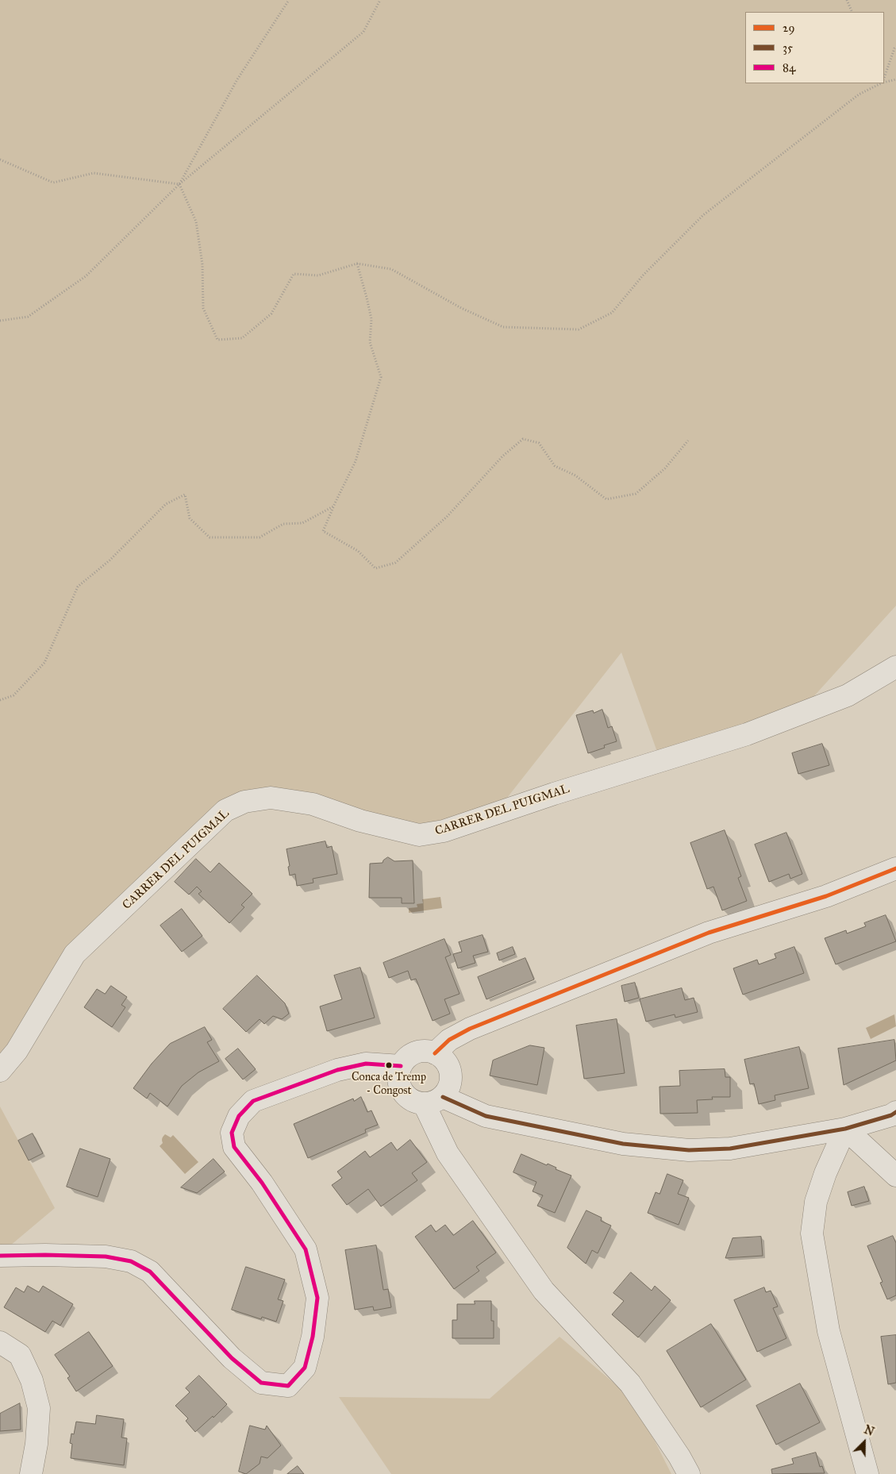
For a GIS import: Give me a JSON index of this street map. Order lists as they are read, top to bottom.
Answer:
{
  "streets": {
    "street": ["CARRER DEL PUIGMAL"]
  },
  "places": ["Conca de Tremp - Congost"],
  "lines": ["transit line 29", "transit line 84", "transit line 35"],
  "legend": ["29", "35", "84"],
  "north": "top right"
}
